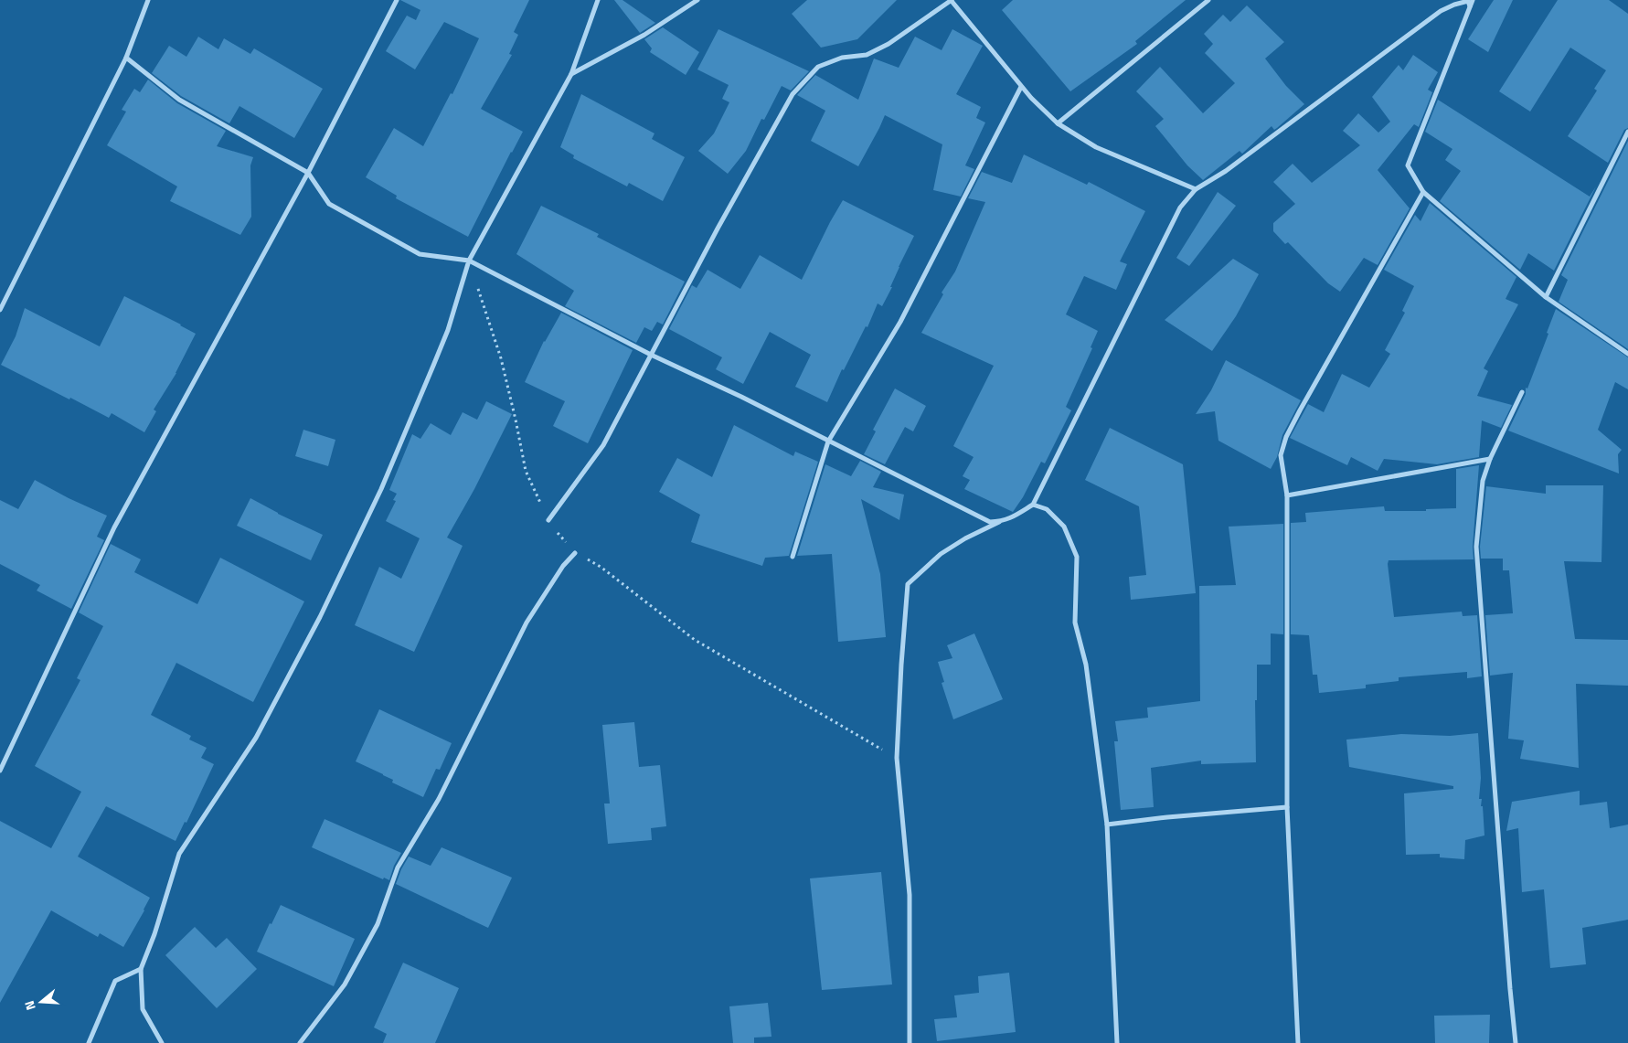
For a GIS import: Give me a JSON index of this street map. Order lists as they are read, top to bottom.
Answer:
{
  "north": "left"
}
